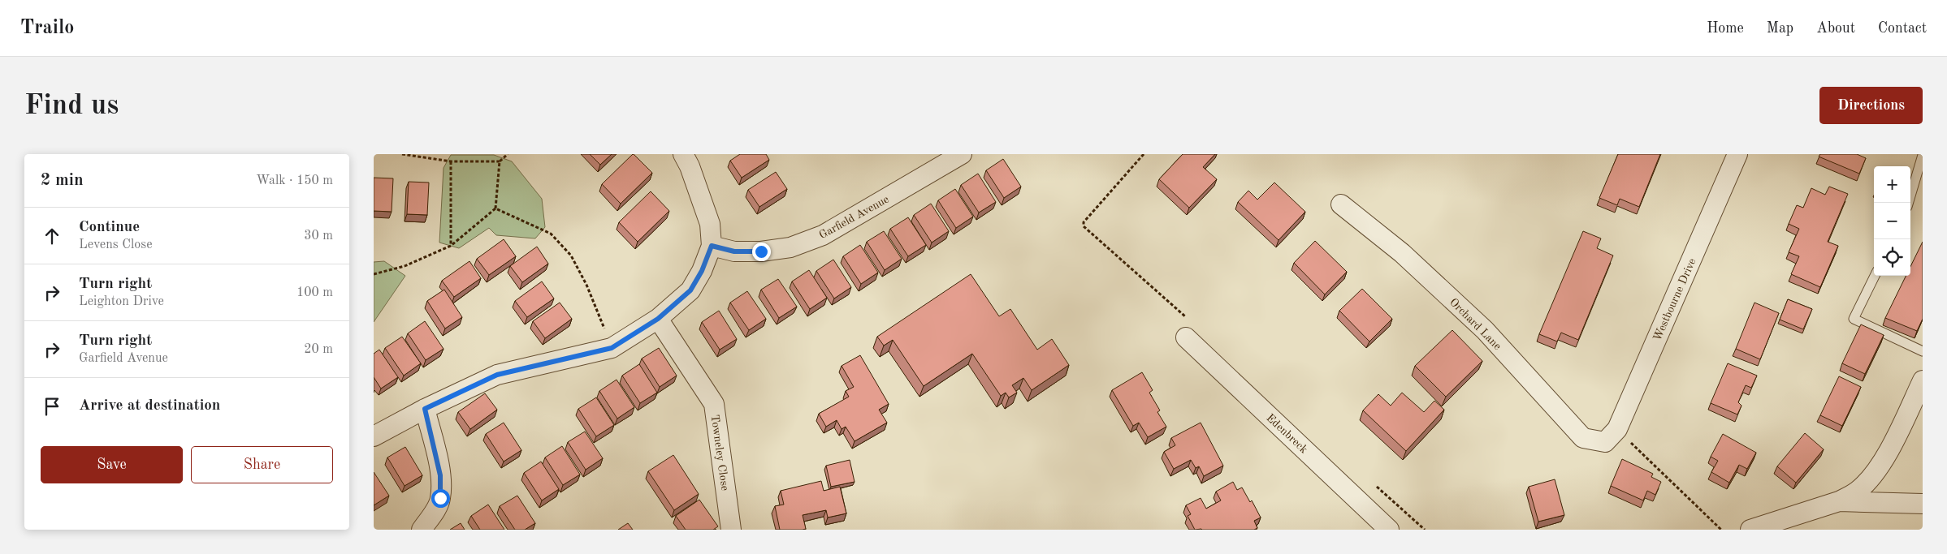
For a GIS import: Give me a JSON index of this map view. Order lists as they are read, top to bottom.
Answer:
{
  "streets": {
    "street": [
      "Garfield Avenue",
      "Westbourne Drive",
      "Orchard Lane",
      "Edenbreck",
      "Towneley Close"
    ]
  },
  "crossings": [
    ["Westbourne Drive", "Orchard Lane"]
  ],
  "page": {
    "header": "Trailo",
    "nav": [
      "Home",
      "Map",
      "About",
      "Contact"
    ],
    "buttons": [
      "Directions",
      ["Save", "Share"]
    ],
    "title": "Find us",
    "heading": ["2 min", "Walk · 150 m"],
    "map_buttons": ["+", "−"],
    "list": [
      ["Continue", "Levens Close", "30 m"],
      ["Turn right", "Leighton Drive", "100 m"],
      ["Turn right", "Garfield Avenue", "20 m"],
      "Arrive at destination"
    ]
  }
}
